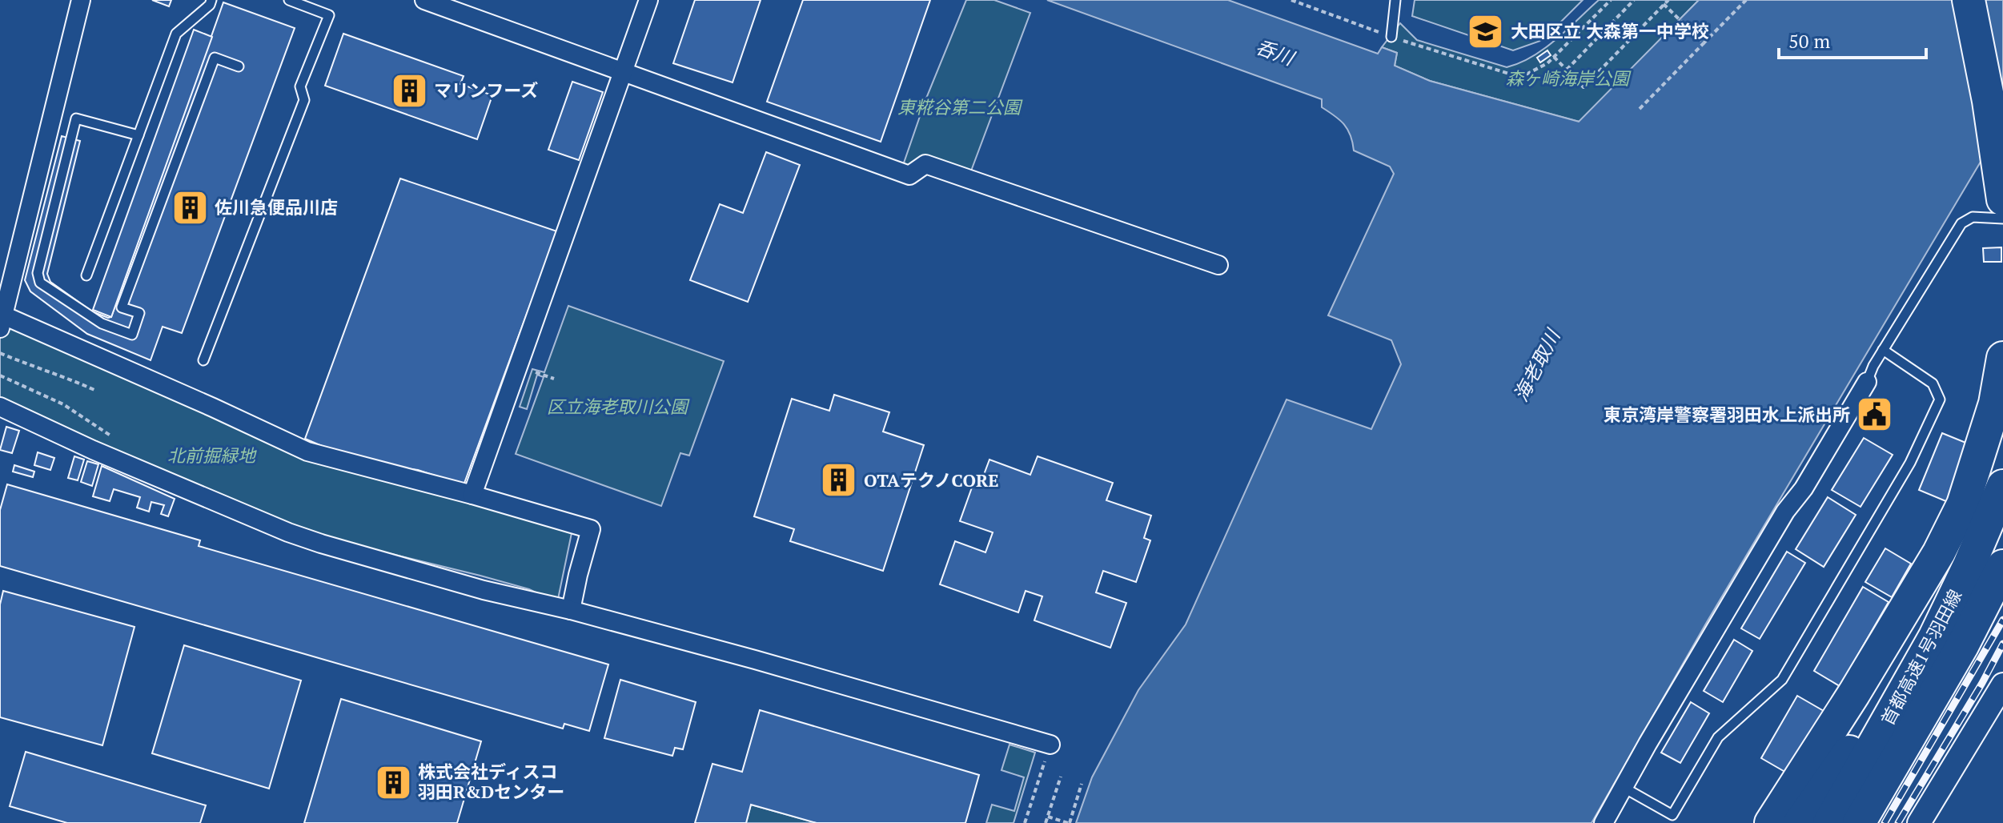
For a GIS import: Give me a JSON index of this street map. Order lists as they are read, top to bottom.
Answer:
{
  "streets": {
    "highway": ["首都高速1号羽田線"]
  },
  "water": ["呑川", "海老取川"],
  "parks": [
    "森ヶ崎海岸公園",
    "東糀谷第二公園",
    "区立海老取川公園",
    "北前掘緑地"
  ],
  "places": {
    "school or university": ["大田区立 大森第一中学校"],
    "building": [
      "マリンフーズ",
      "佐川急便品川店",
      "OTAテクノCORE",
      "株式会社ディスコ 羽田R&Dセンター"
    ],
    "public building": ["東京湾岸警察署羽田水上派出所"]
  },
  "scale_bar": "50 m"
}
